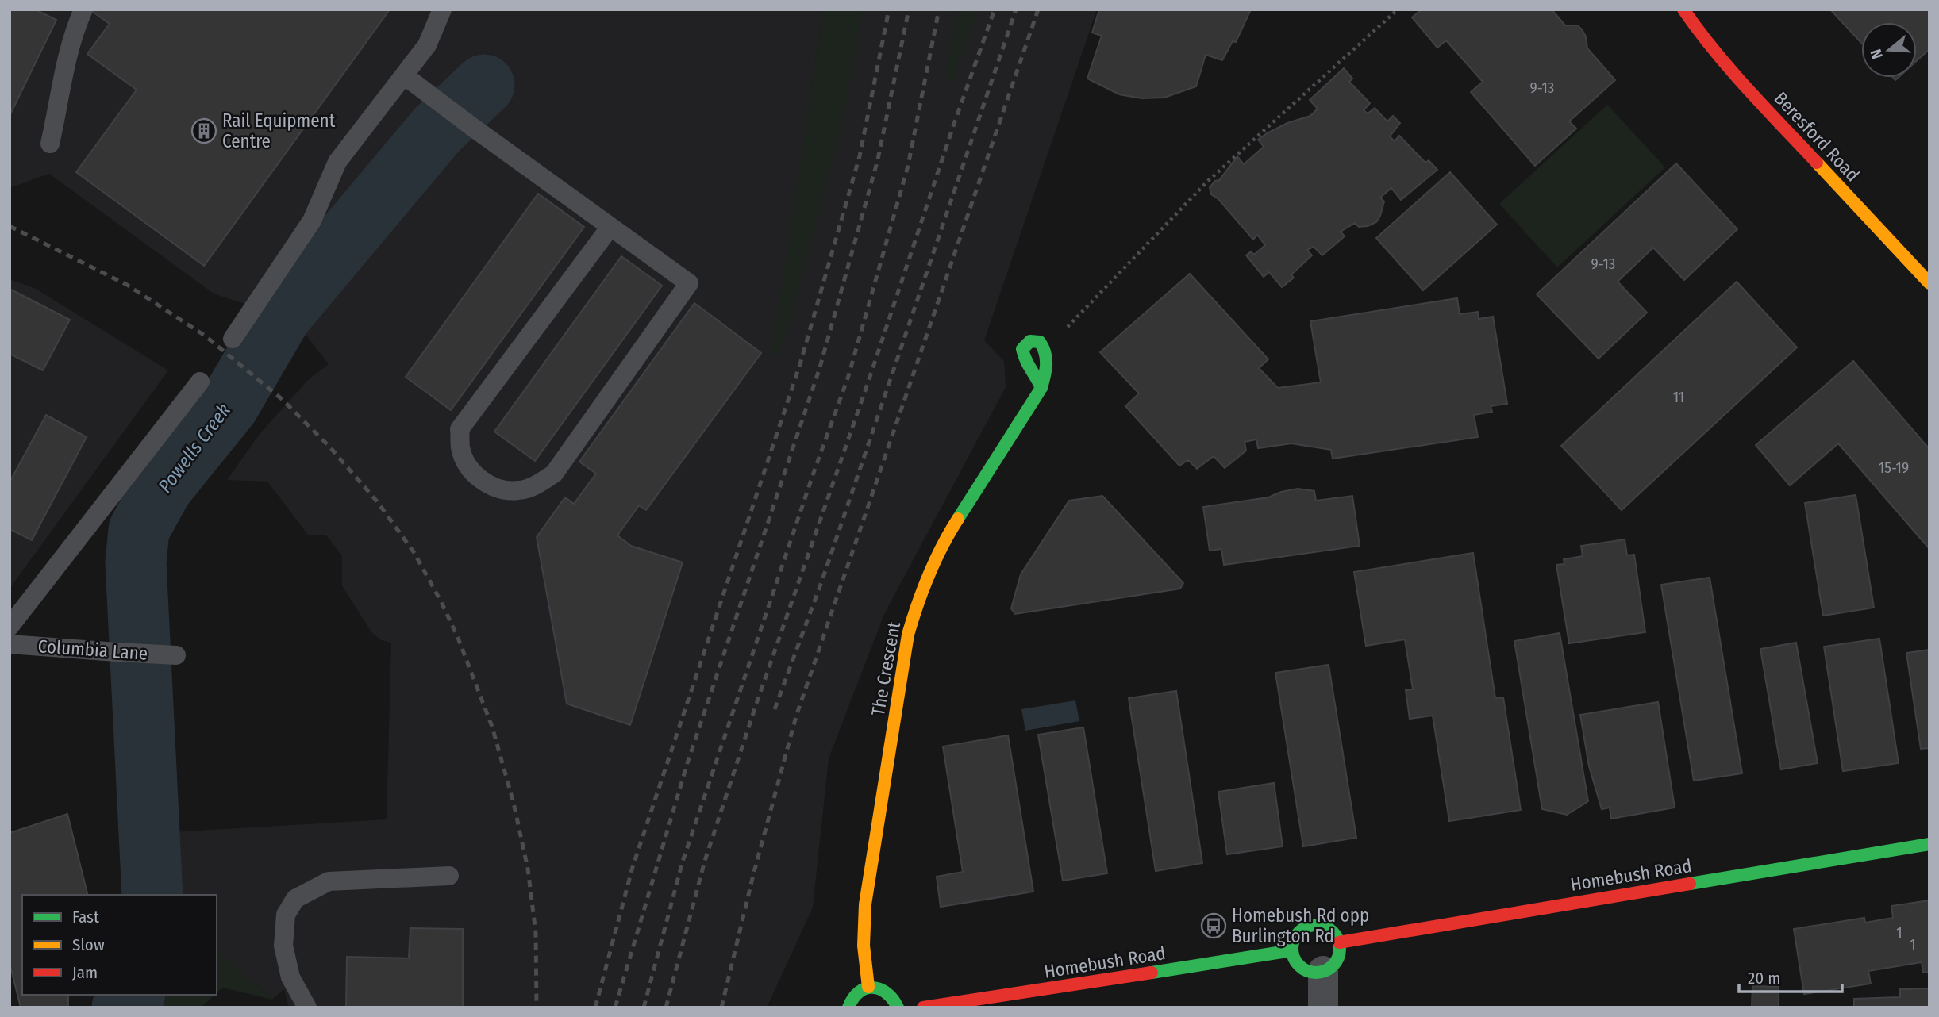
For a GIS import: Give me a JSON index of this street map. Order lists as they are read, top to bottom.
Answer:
{
  "streets": {
    "street": ["Beresford Road", "The Crescent", "Homebush Road"],
    "lane": ["Columbia Lane"]
  },
  "water": ["Powells Creek"],
  "places": {
    "building": ["Rail Equipment Centre"],
    "bus stop": ["Homebush Rd opp Burlington Rd"]
  },
  "house_numbers": [
    "9-13",
    "9-13",
    "11",
    "15-19",
    "1",
    "1"
  ],
  "legend": ["Fast", "Slow", "Jam"],
  "scale_bar": "20 m",
  "north": "left"
}
